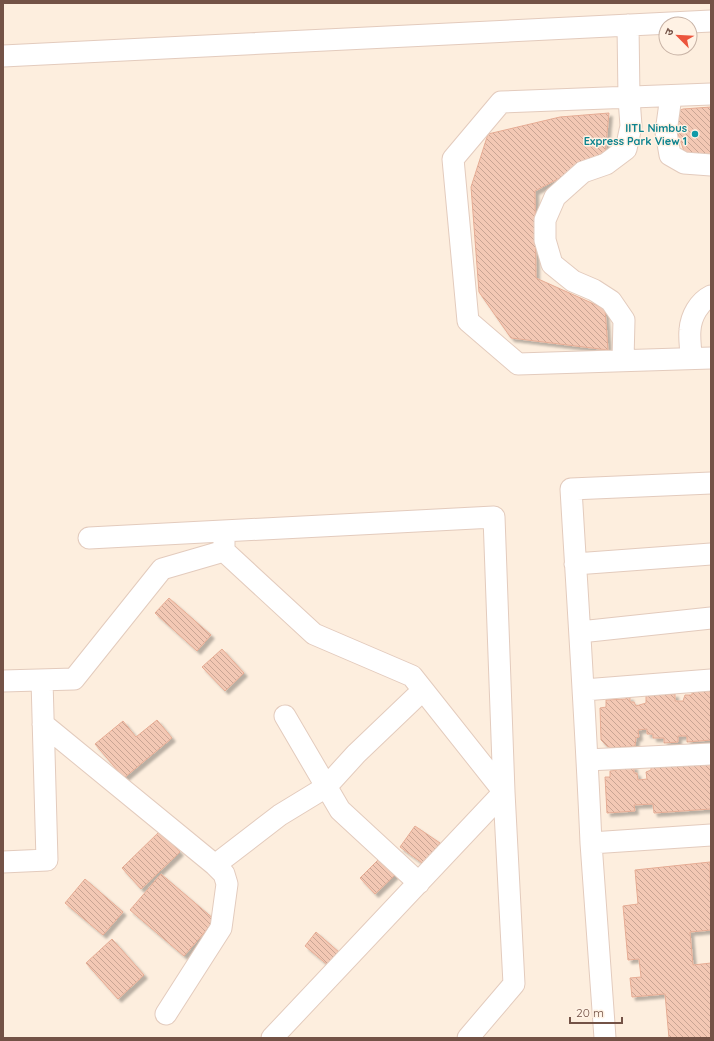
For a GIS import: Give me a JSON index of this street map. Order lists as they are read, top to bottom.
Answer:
{
  "places": ["IITL Nimbus Express Park View 1"],
  "scale_bar": "20 m",
  "north": "top left"
}
